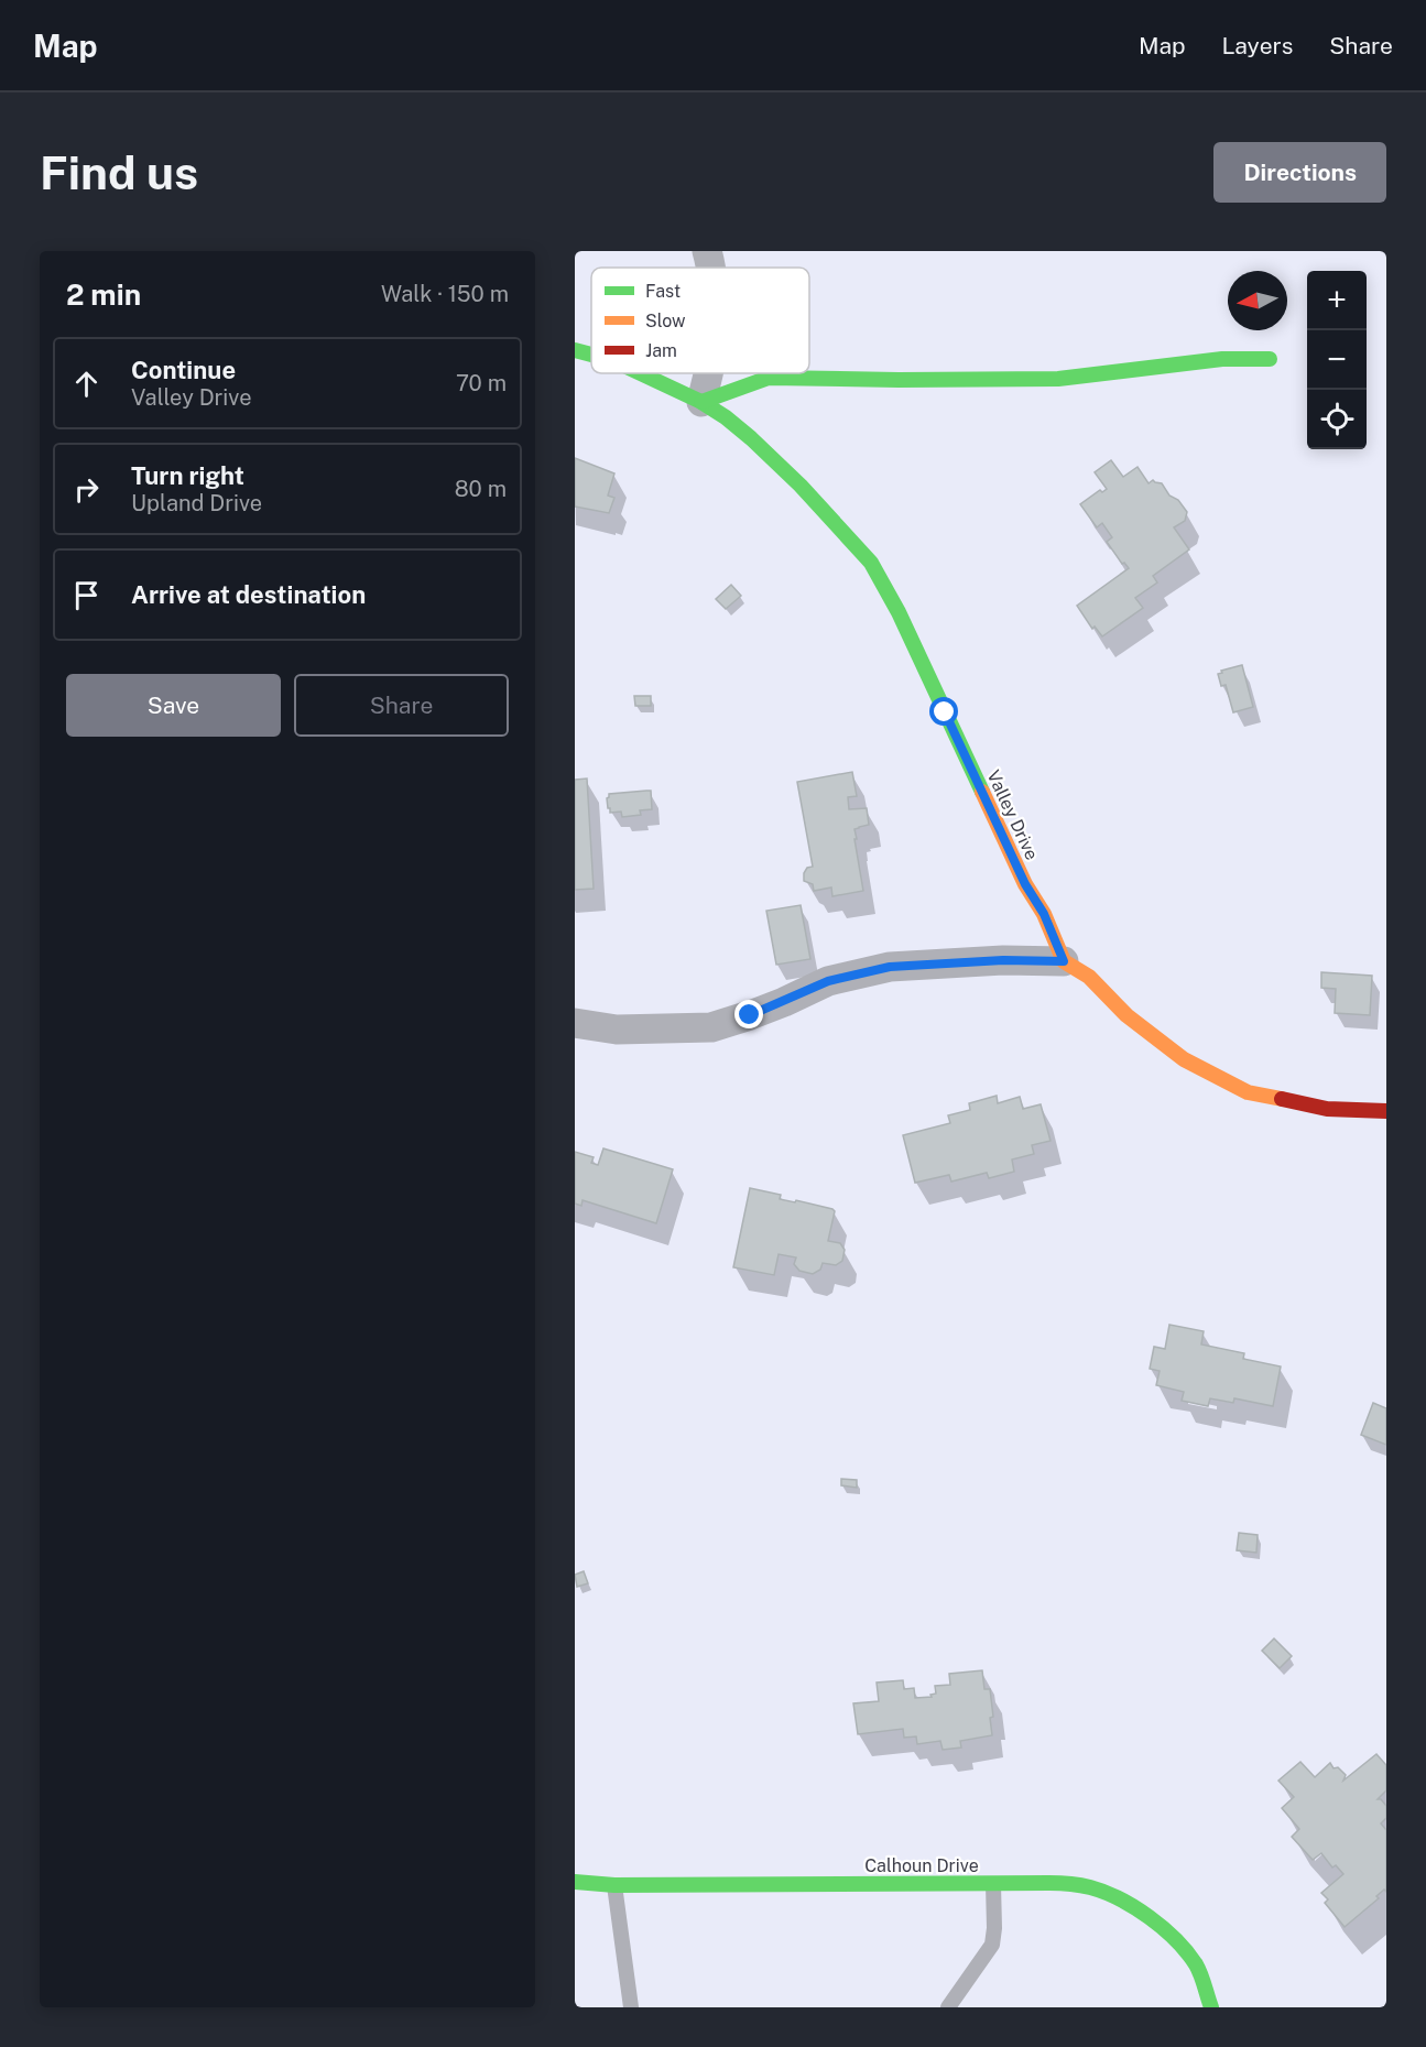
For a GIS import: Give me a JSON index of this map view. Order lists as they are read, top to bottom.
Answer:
{
  "streets": {
    "street": ["Valley Drive", "Calhoun Drive"]
  },
  "legend": ["Fast", "Slow", "Jam"],
  "north": "left",
  "page": {
    "header": "Map",
    "nav": ["Map", "Layers", "Share"],
    "buttons": [
      "Directions",
      ["Save", "Share"]
    ],
    "title": "Find us",
    "heading": ["2 min", "Walk · 150 m"],
    "map_buttons": ["+", "−"],
    "list": [
      ["Continue", "Valley Drive", "70 m"],
      ["Turn right", "Upland Drive", "80 m"],
      "Arrive at destination"
    ]
  }
}
